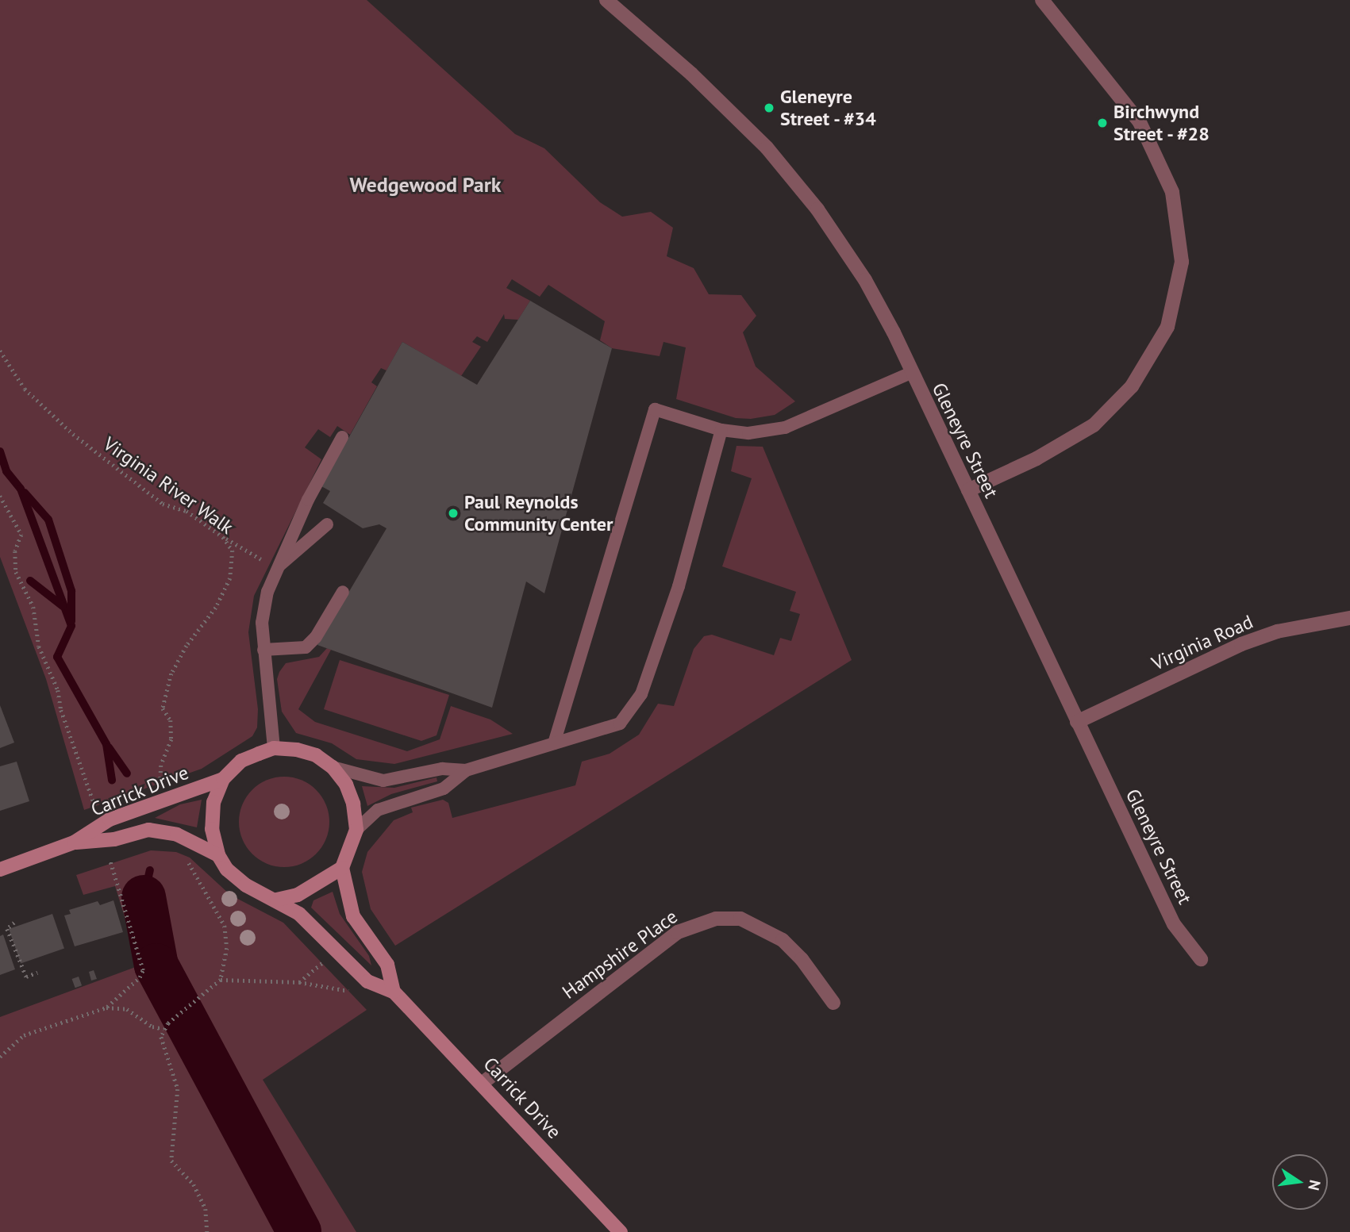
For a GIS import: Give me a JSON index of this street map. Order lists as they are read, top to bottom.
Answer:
{
  "streets": {
    "street": [
      "Gleneyre Street",
      "Virginia Road",
      "Carrick Drive",
      "Hampshire Place"
    ],
    "path": ["Virginia River Walk"]
  },
  "crossings": [
    ["Gleneyre Street", "Virginia Road"],
    ["Carrick Drive", "Hampshire Place"]
  ],
  "districts": ["Wedgewood Park"],
  "places": ["Gleneyre Street - #34", "Birchwynd Street - #28", "Paul Reynolds Community Center"],
  "north": "right"
}
